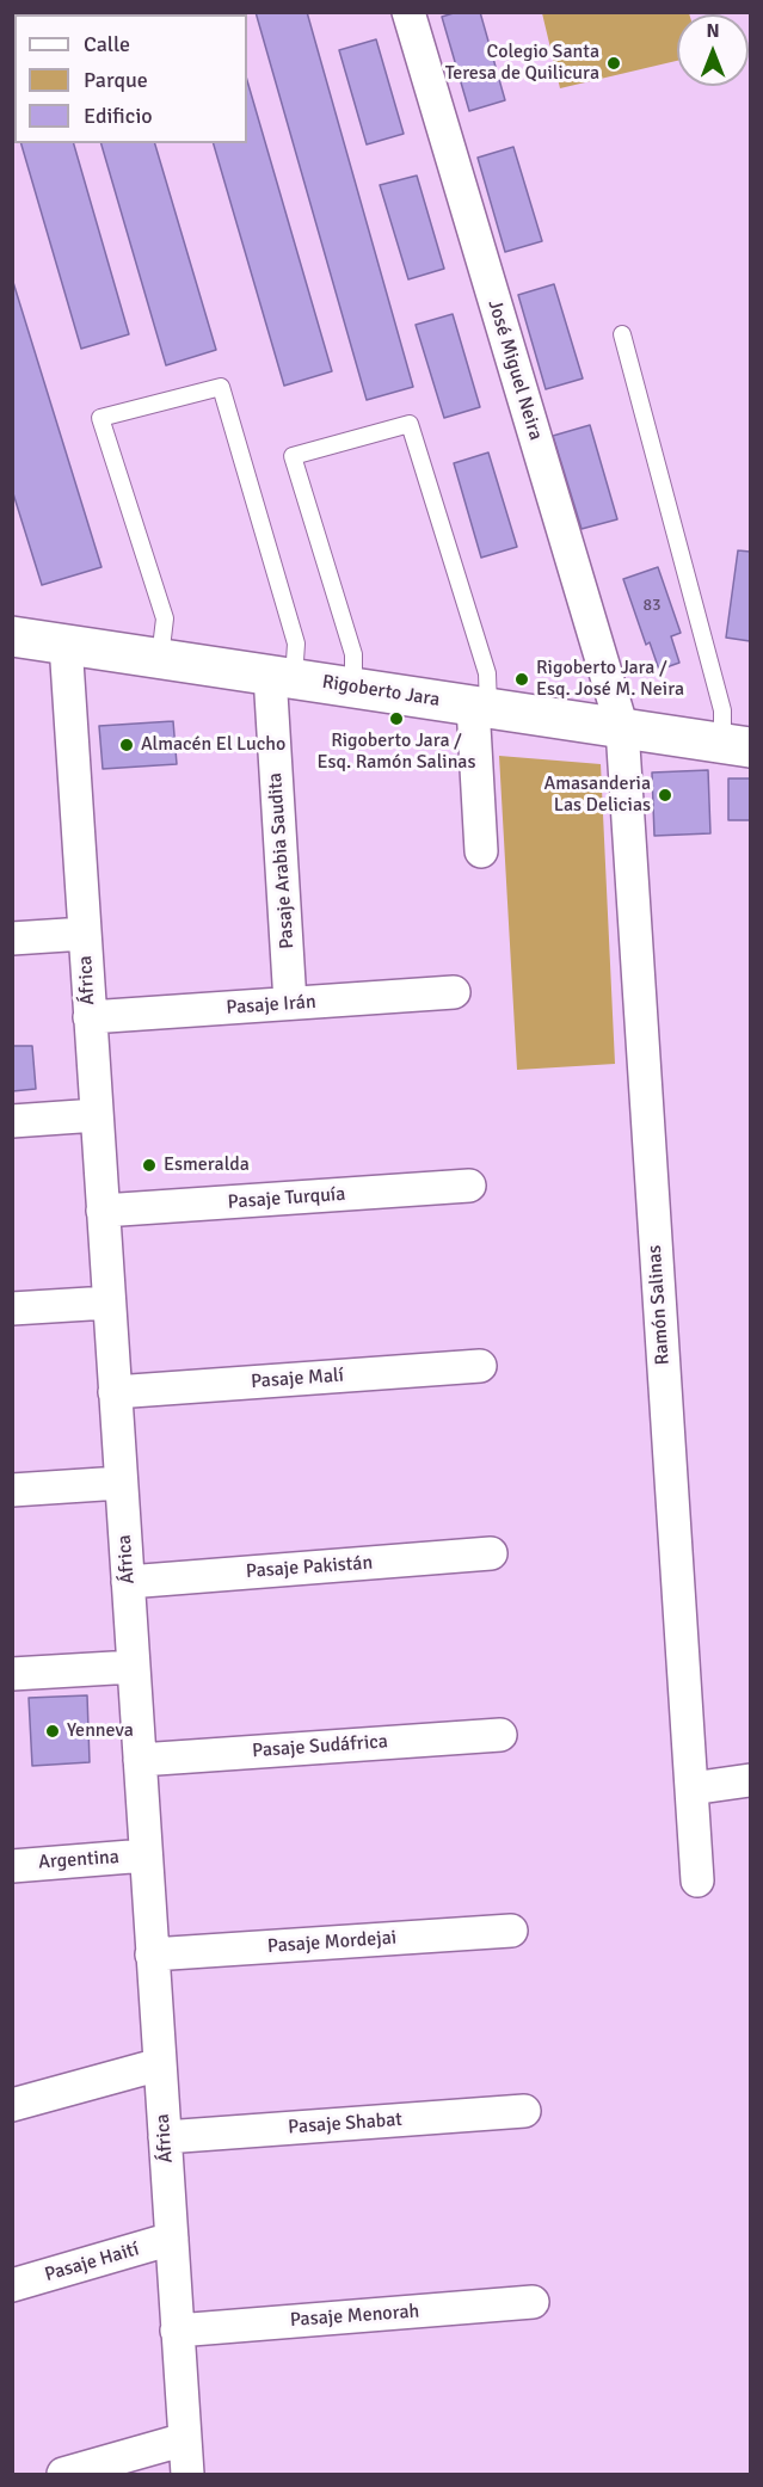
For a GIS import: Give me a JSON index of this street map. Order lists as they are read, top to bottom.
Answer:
{
  "streets": {
    "street": [
      "José Miguel Neira",
      "Rigoberto Jara",
      "Pasaje Arabia Saudita",
      "África",
      "Pasaje Irán",
      "Pasaje Turquía",
      "Ramón Salinas",
      "Pasaje Malí",
      "Pasaje Pakistán",
      "Pasaje Sudáfrica",
      "Argentina",
      "Pasaje Mordejai",
      "Pasaje Shabat",
      "Pasaje Haití",
      "Pasaje Menorah"
    ]
  },
  "crossings": [
    ["José Miguel Neira", "Rigoberto Jara"],
    ["José Miguel Neira", "Ramón Salinas"],
    ["Rigoberto Jara", "Pasaje Arabia Saudita"],
    ["Rigoberto Jara", "África"],
    ["Rigoberto Jara", "Ramón Salinas"],
    ["Pasaje Arabia Saudita", "Pasaje Irán"],
    ["África", "Pasaje Irán"],
    ["África", "Pasaje Turquía"],
    ["África", "Pasaje Malí"],
    ["África", "Pasaje Pakistán"],
    ["África", "Pasaje Sudáfrica"],
    ["África", "Argentina"],
    ["África", "Pasaje Mordejai"],
    ["África", "Pasaje Shabat"],
    ["África", "Pasaje Haití"],
    ["África", "Pasaje Menorah"]
  ],
  "places": [
    "Colegio Santa Teresa de Quilicura",
    "Rigoberto Jara / Esq. José M. Neira",
    "Rigoberto Jara / Esq. Ramón Salinas",
    "Almacén El Lucho",
    "Amasanderia Las Delicias",
    "Esmeralda",
    "Yenneva"
  ],
  "house_numbers": ["83"],
  "legend": ["Calle", "Parque", "Edificio"],
  "north": "top"
}
